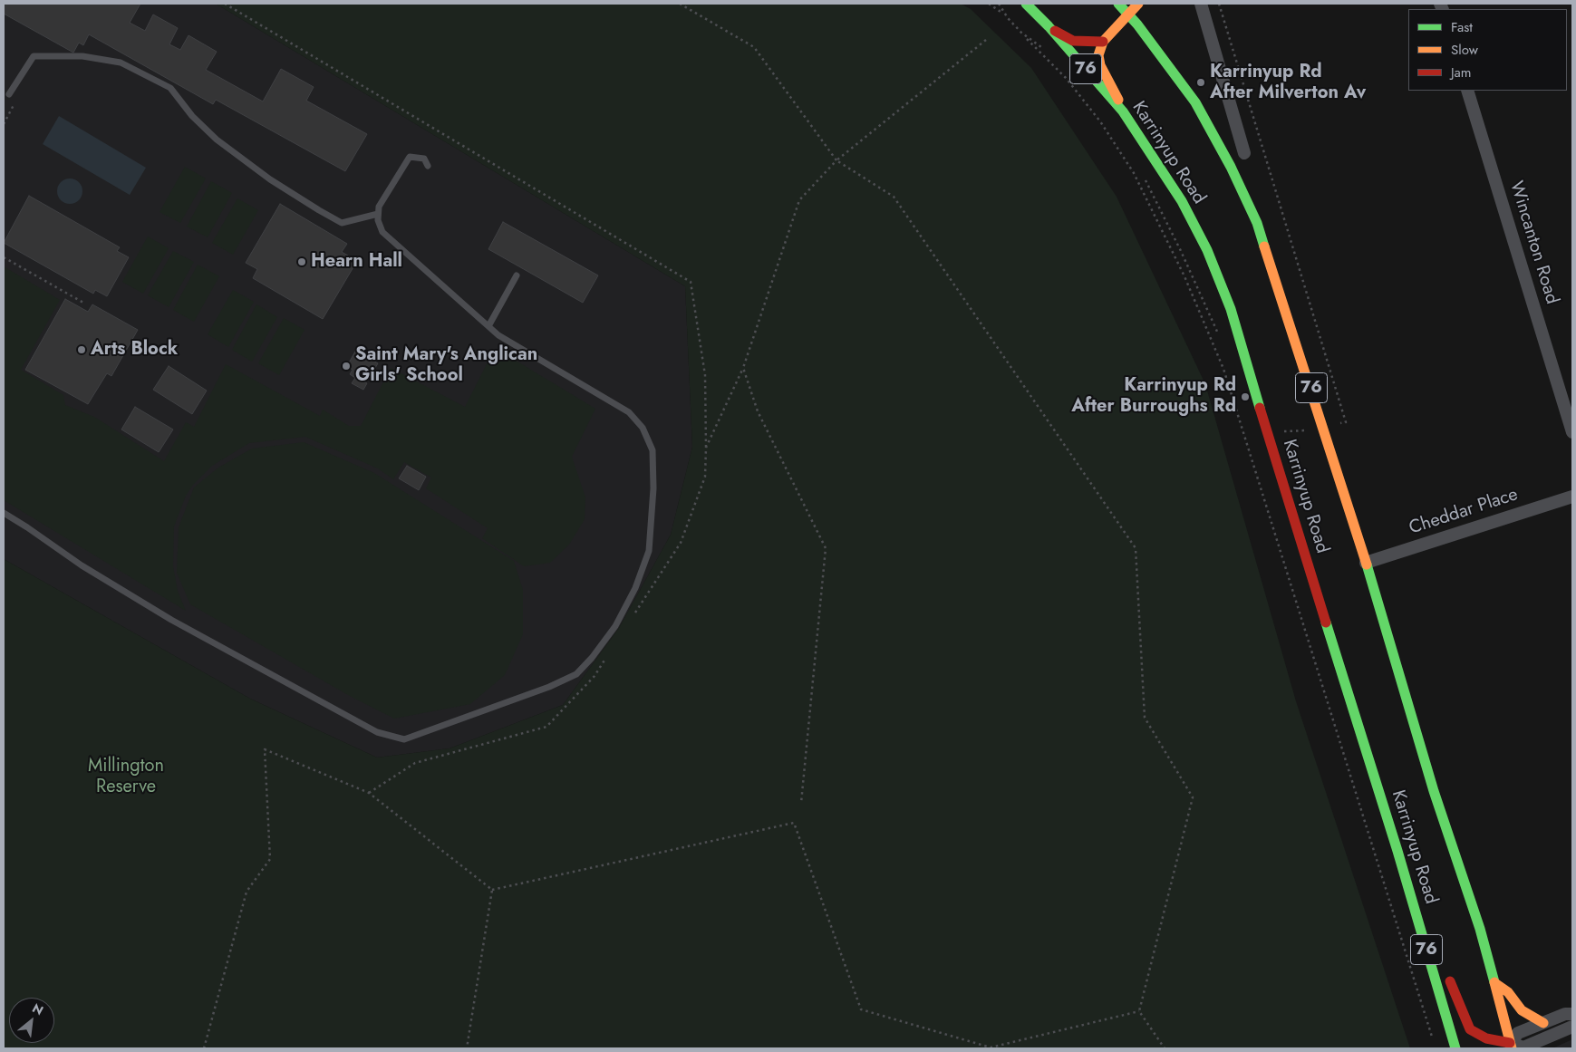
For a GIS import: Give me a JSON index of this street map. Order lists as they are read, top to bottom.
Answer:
{
  "streets": {
    "main road": ["76", "Karrinyup Road"],
    "street": ["Wincanton Road", "Cheddar Place"]
  },
  "crossings": [
    ["Karrinyup Road", "Cheddar Place"]
  ],
  "parks": ["Millington Reserve"],
  "places": [
    "Karrinyup Rd After Milverton Av",
    "Hearn Hall",
    "Arts Block",
    "Saint Mary's Anglican Girls' School",
    "Karrinyup Rd After Burroughs Rd"
  ],
  "legend": ["Fast", "Slow", "Jam"],
  "north": "top right"
}
